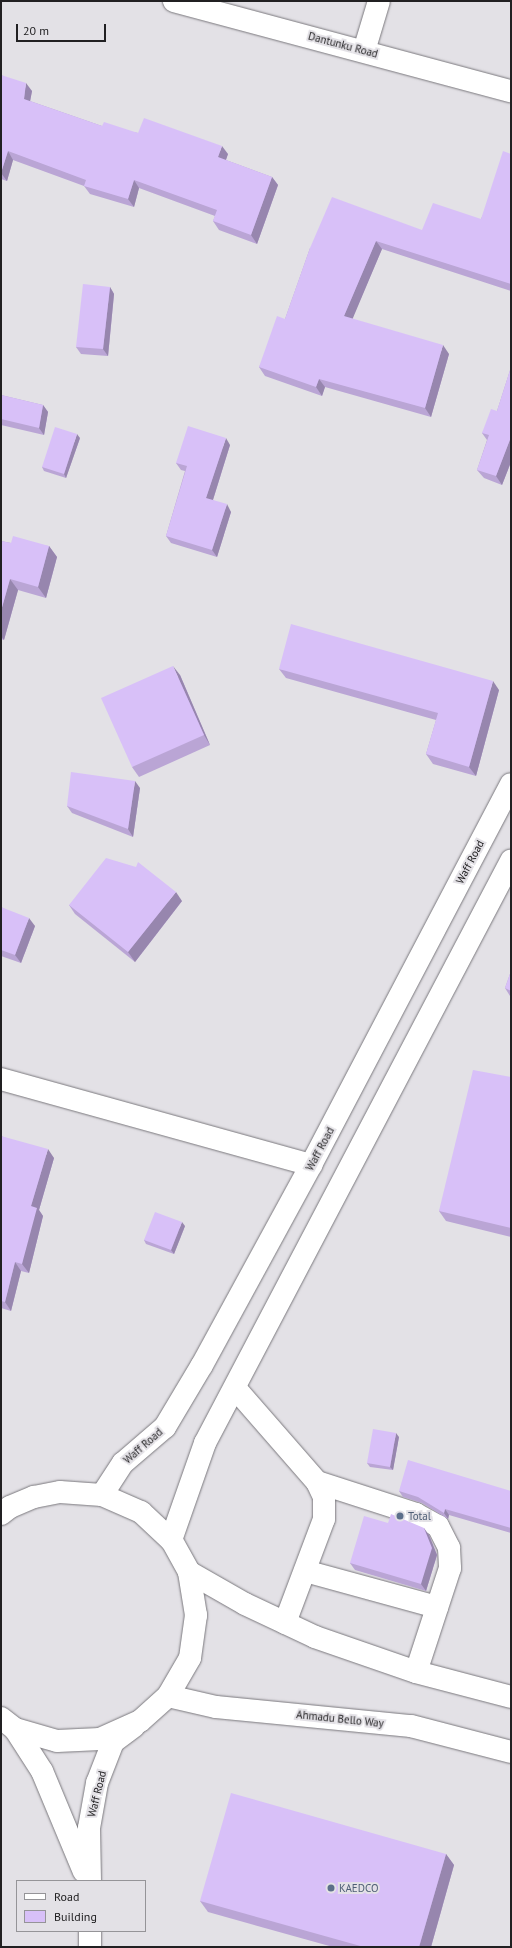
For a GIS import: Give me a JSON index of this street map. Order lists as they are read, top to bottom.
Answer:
{
  "streets": {
    "street": ["Dantunku Road", "Waff Road", "Ahmadu Bello Way"]
  },
  "places": ["Total", "KAEDCO"],
  "legend": ["Road", "Building"],
  "scale_bar": "20 m"
}
